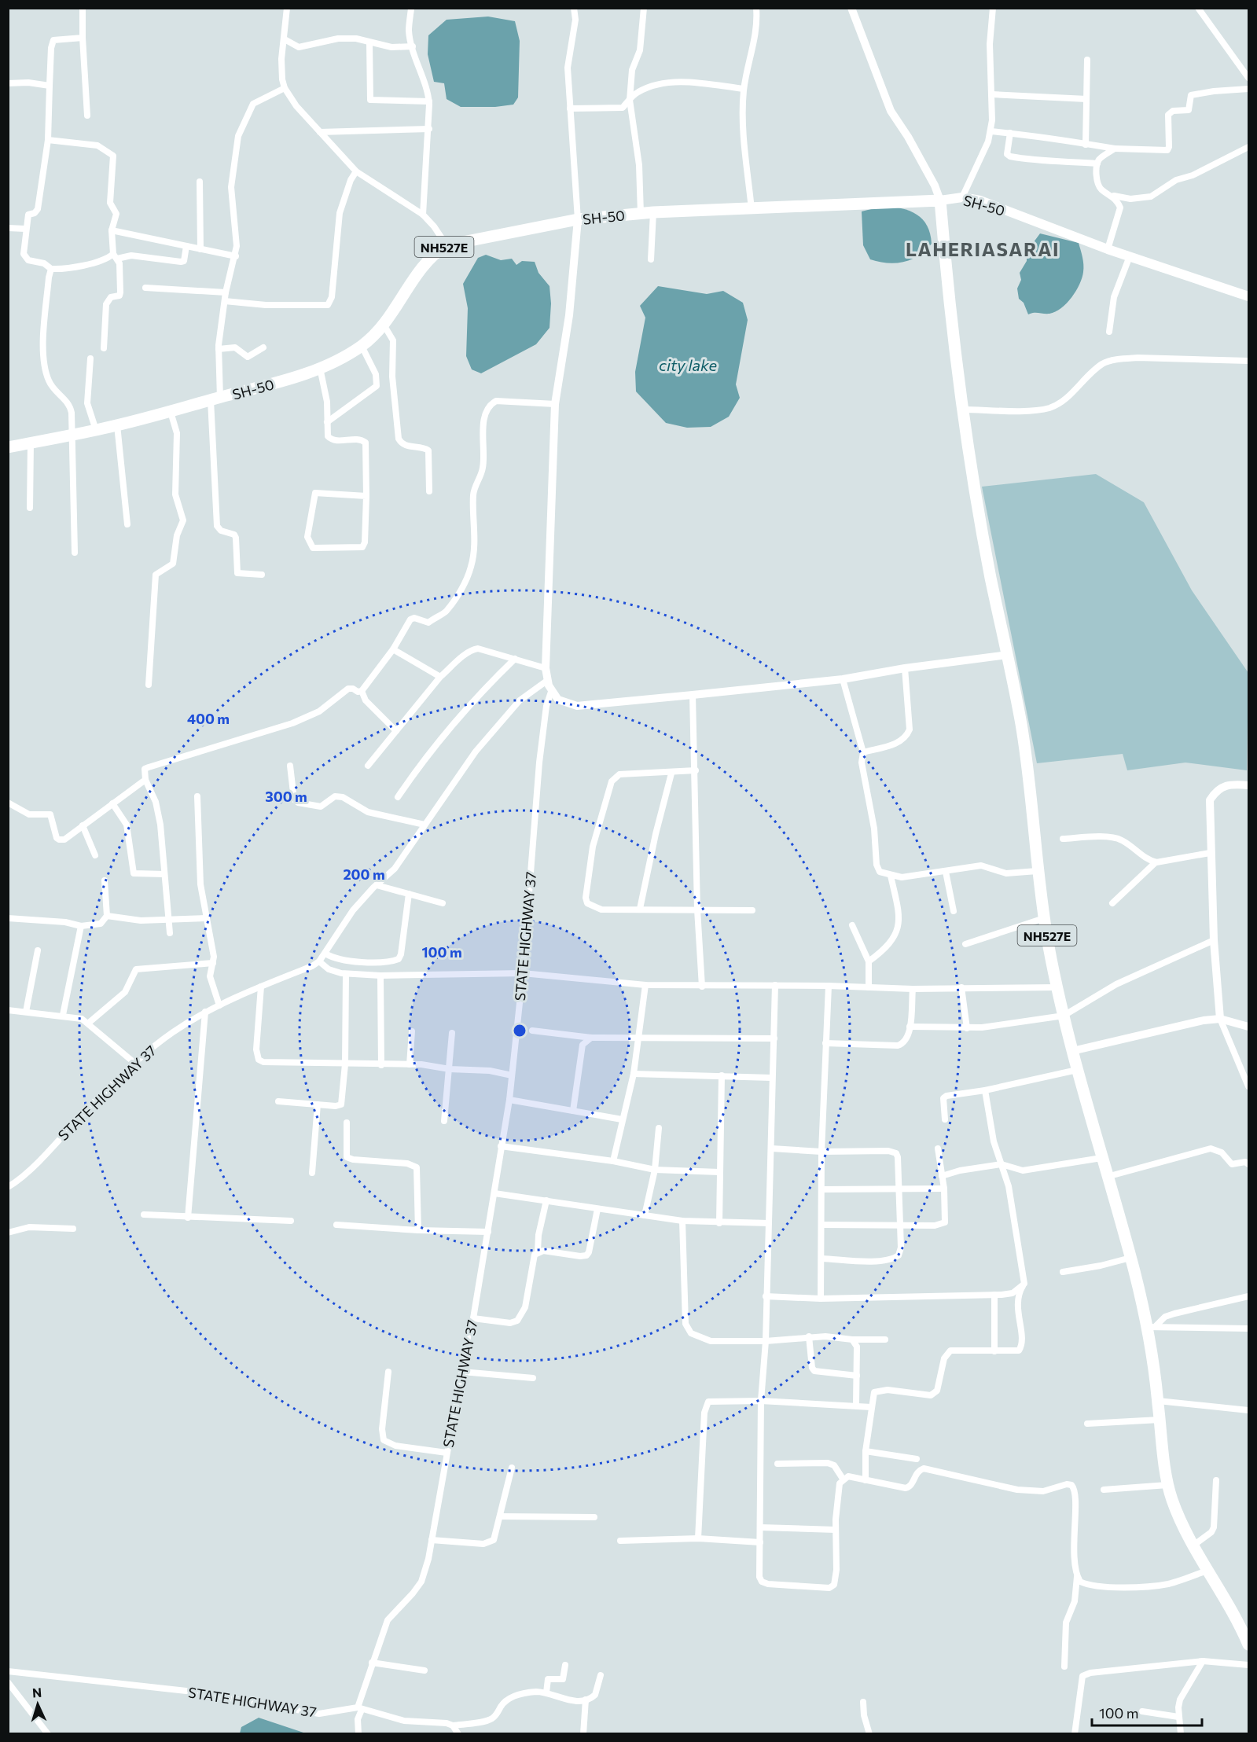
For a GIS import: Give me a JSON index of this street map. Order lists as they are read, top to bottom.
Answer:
{
  "streets": {
    "highway": ["SH-50", "NH527E"],
    "street": ["STATE HIGHWAY 37"]
  },
  "crossings": [
    ["SH-50", "NH527E"]
  ],
  "districts": ["LAHERIASARAI"],
  "water": ["city lake"],
  "scale_bar": "100 m",
  "north": "top",
  "rings": [
    "400 m",
    "300 m",
    "200 m",
    "100 m"
  ]
}
